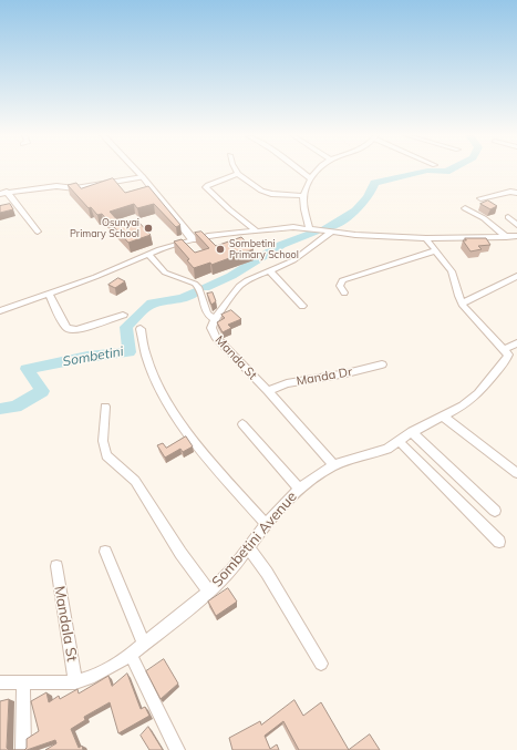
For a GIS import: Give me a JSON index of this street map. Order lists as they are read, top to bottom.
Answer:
{
  "streets": {
    "street": [
      "Manda St",
      "Manda Dr",
      "Sombetini Avenue",
      "Mandala St"
    ]
  },
  "crossings": [
    ["Manda St", "Manda Dr"],
    ["Manda St", "Sombetini Avenue"],
    ["Sombetini Avenue", "Mandala St"]
  ],
  "water": ["Sombetini"],
  "places": ["Osunyai Primary School", "Sombetini Primary School"]
}
